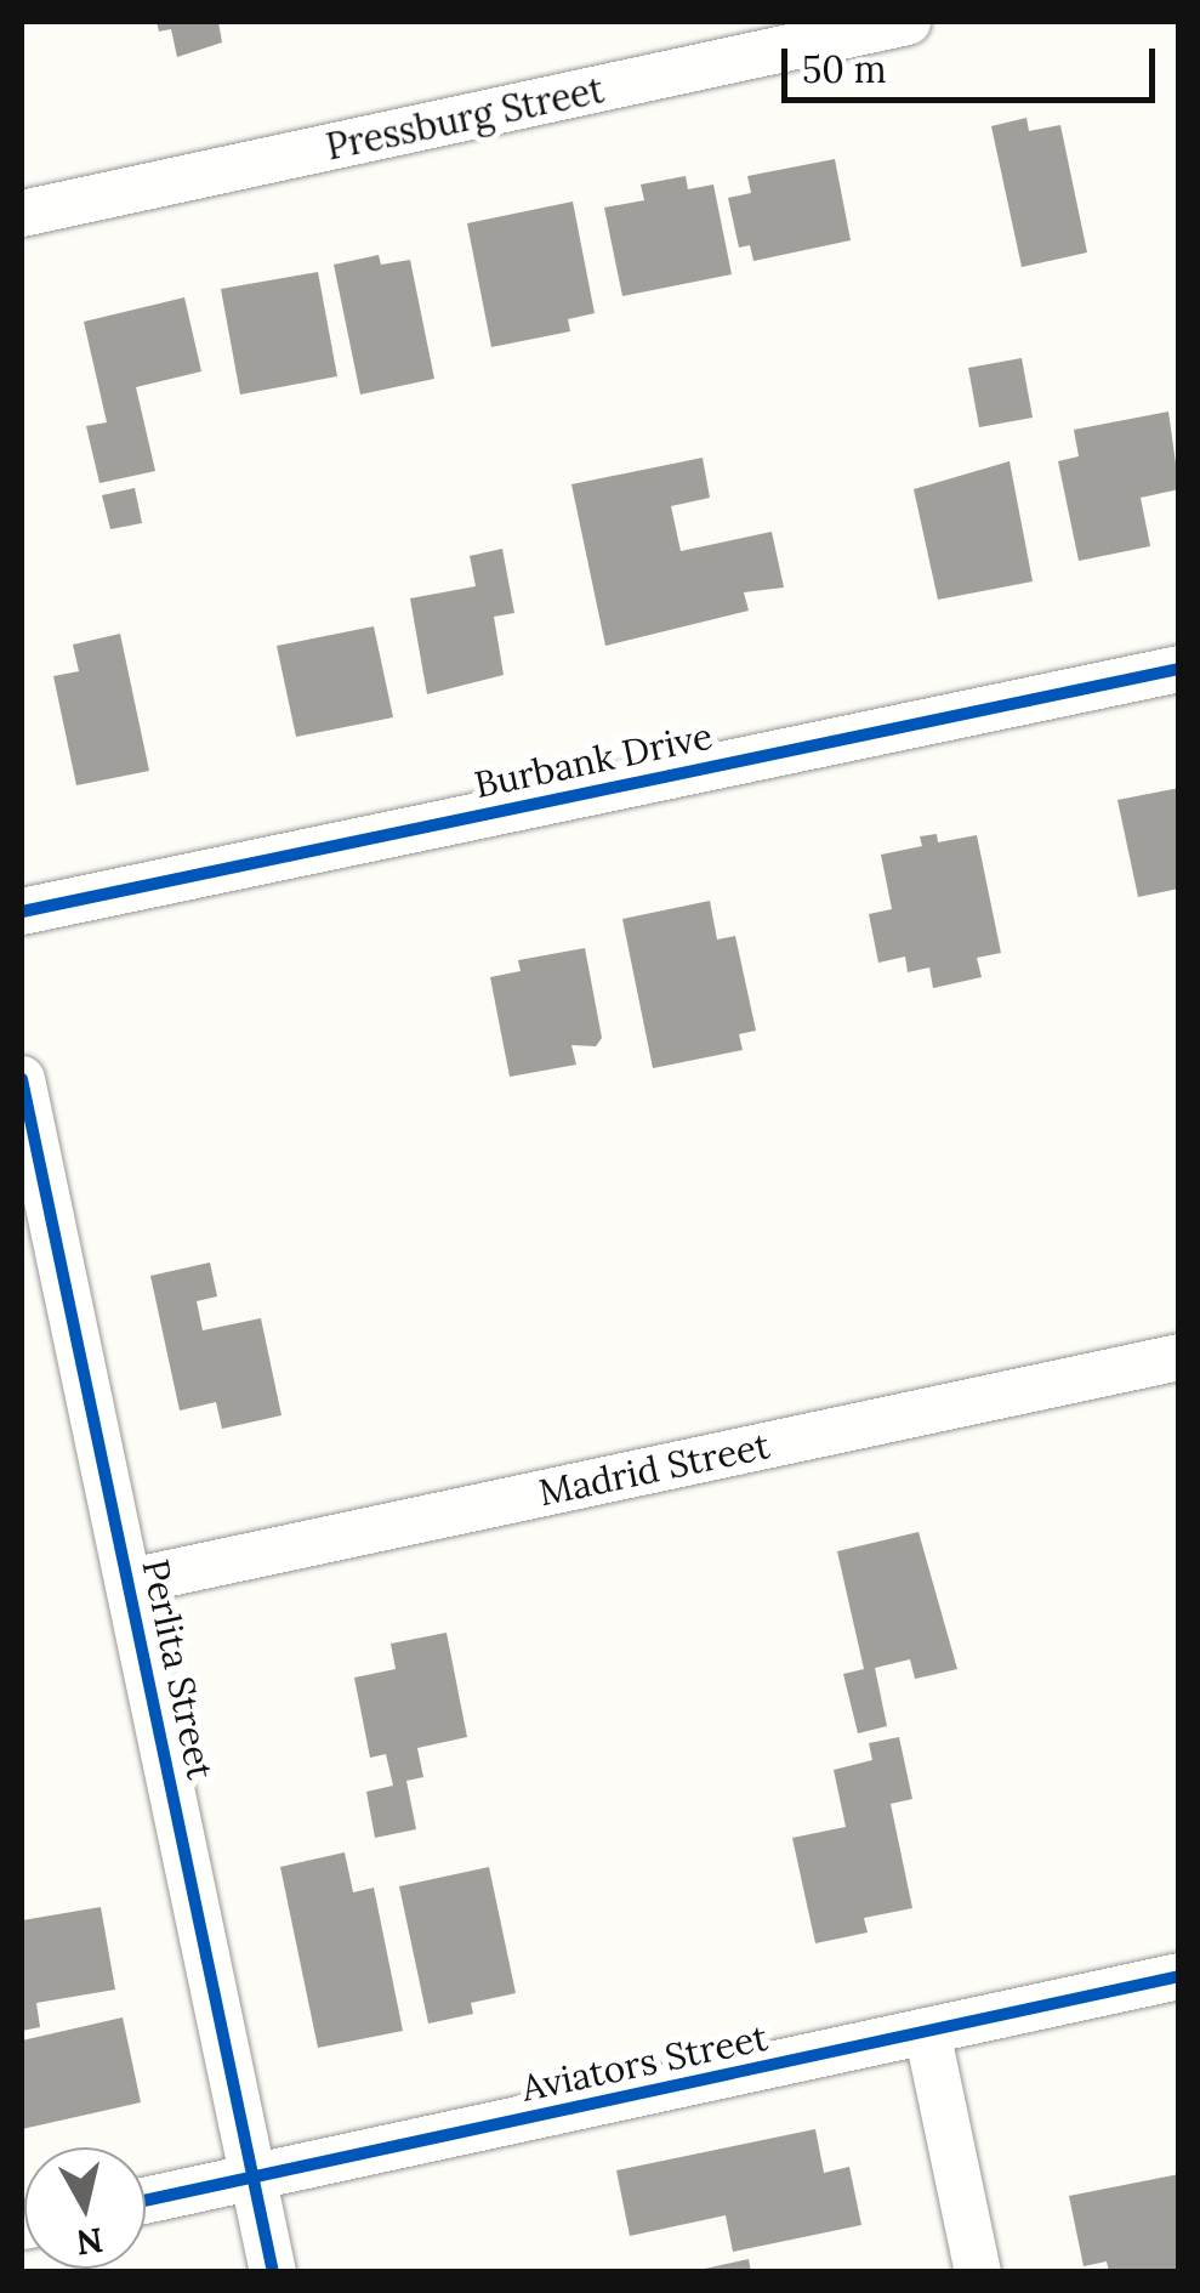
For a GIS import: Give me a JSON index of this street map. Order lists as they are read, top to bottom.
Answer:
{
  "streets": {
    "street": [
      "Pressburg Street",
      "Burbank Drive",
      "Madrid Street",
      "Perlita Street",
      "Aviators Street"
    ]
  },
  "crossings": [
    ["Madrid Street", "Perlita Street"],
    ["Perlita Street", "Aviators Street"]
  ],
  "scale_bar": "50 m",
  "north": "bottom"
}
